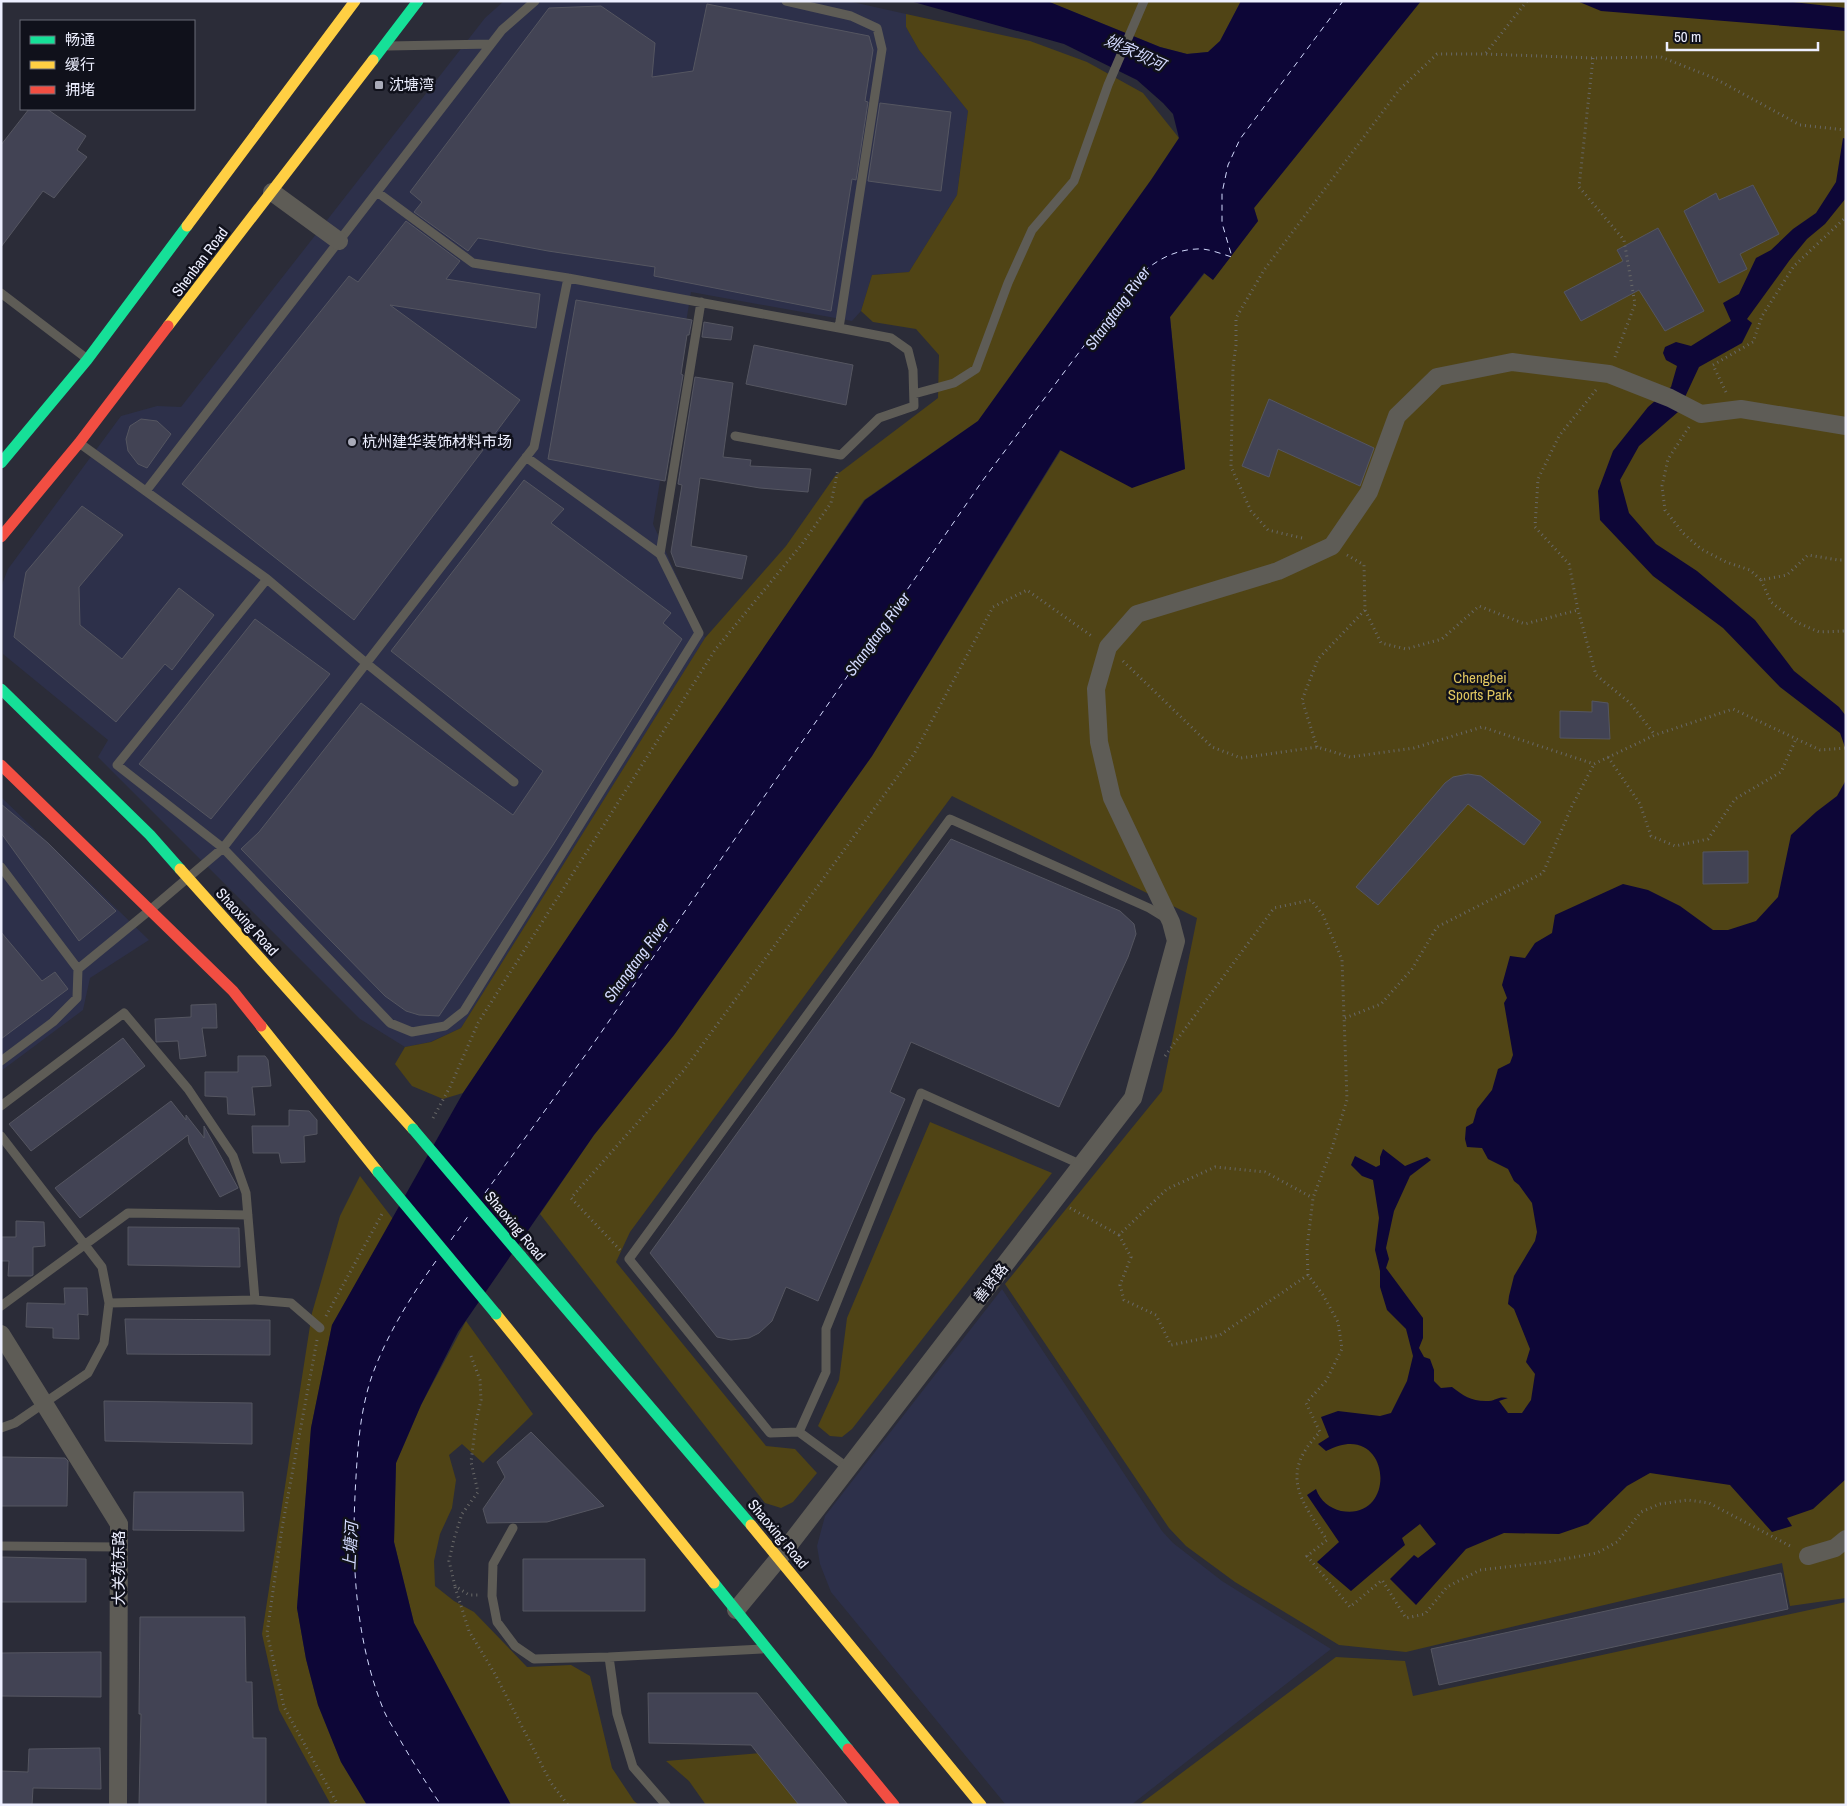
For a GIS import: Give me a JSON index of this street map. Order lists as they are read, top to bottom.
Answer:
{
  "streets": {
    "main road": ["Shenban Road", "Shaoxing Road"],
    "street": ["善贤路", "大关苑东路"]
  },
  "crossings": [
    ["Shaoxing Road", "善贤路"]
  ],
  "water": ["姚家坝河", "Shangtang River", "上塘河"],
  "parks": ["Chengbei Sports Park"],
  "places": {
    "transit": ["沈塘湾"],
    "other": ["杭州建华装饰材料市场"]
  },
  "legend": ["畅通", "缓行", "拥堵"],
  "scale_bar": "50 m"
}
